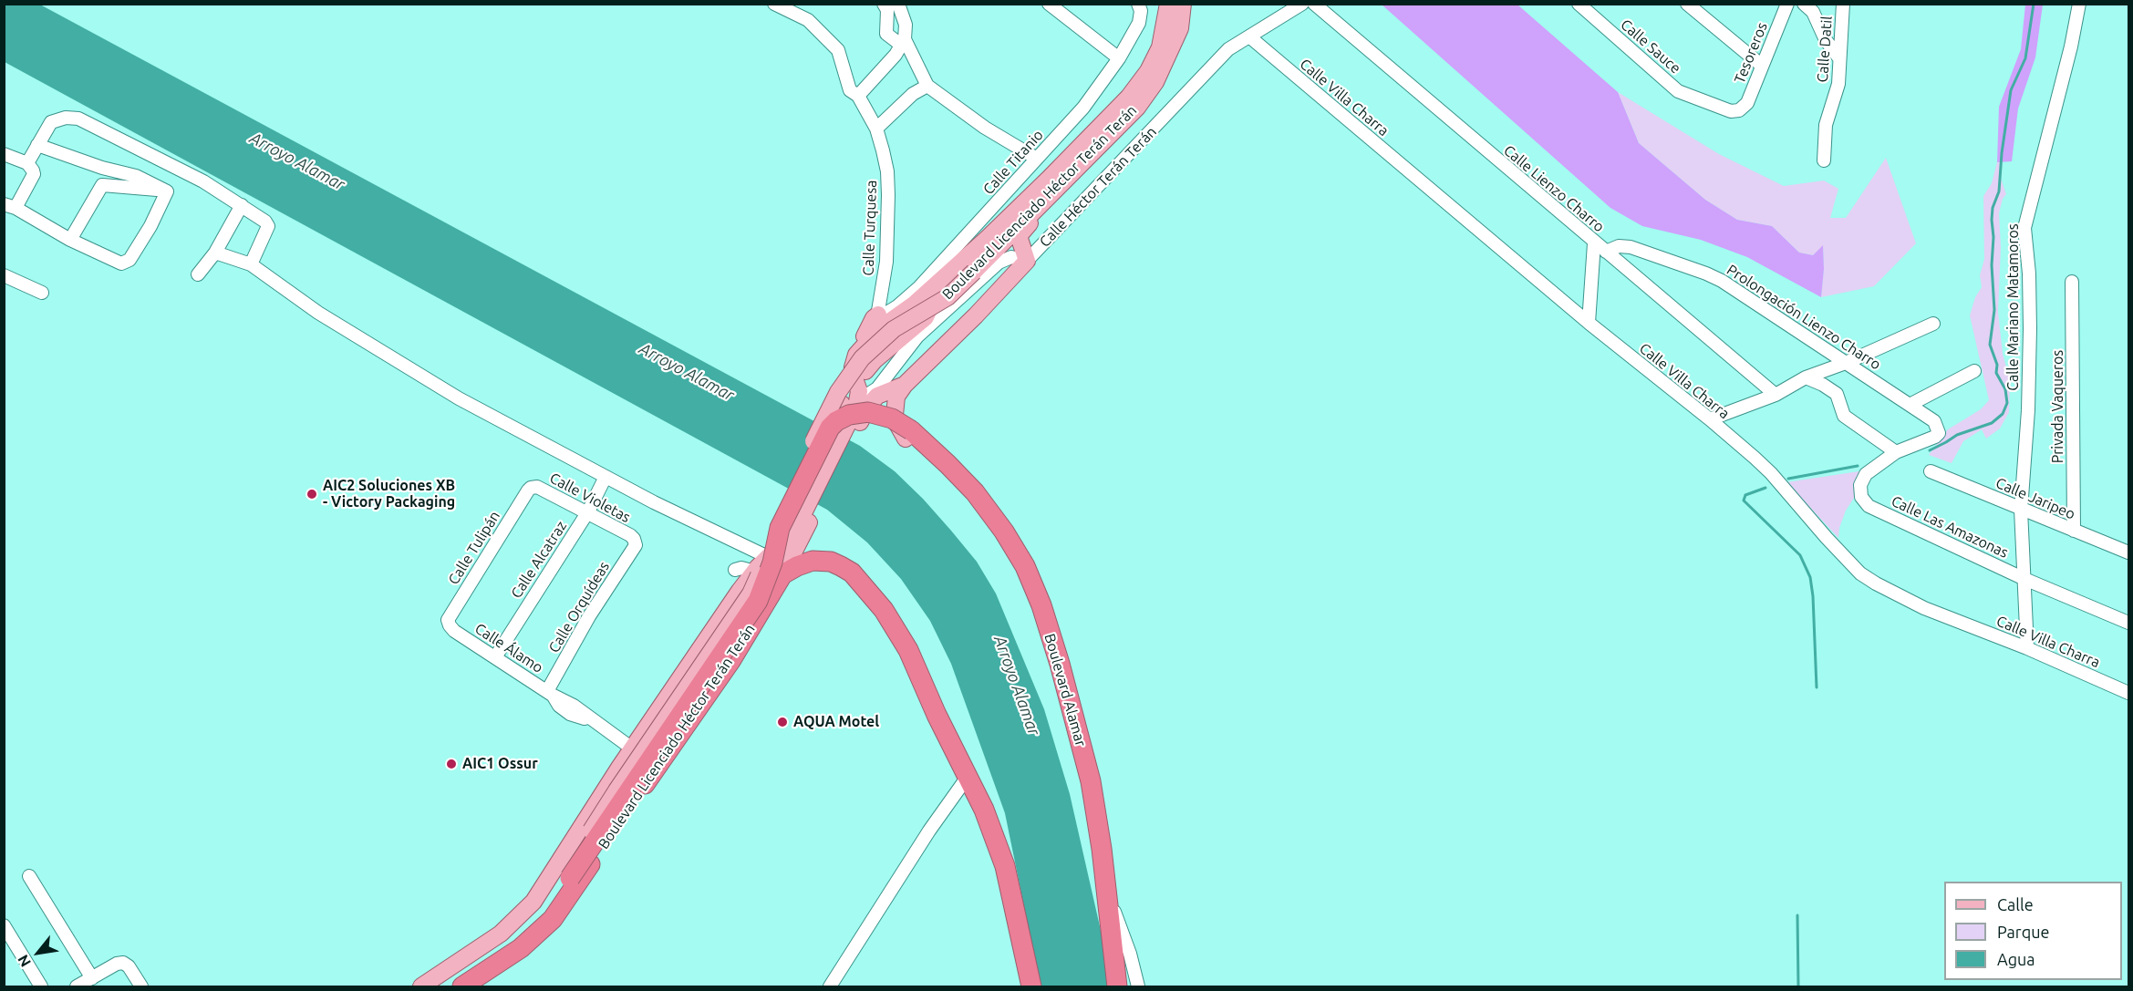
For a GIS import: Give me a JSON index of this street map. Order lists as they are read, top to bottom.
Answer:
{
  "streets": {
    "highway": ["Boulevard Licenciado Héctor Terán Terán", "Boulevard Alamar"],
    "main road": ["Calle Héctor Terán Terán"],
    "street": [
      "Calle Sauce",
      "Calle Datil",
      "Tesoreros",
      "Calle Villa Charra",
      "Calle Titanio",
      "Calle Lienzo Charro",
      "Calle Turquesa",
      "Calle Mariano Matamoros",
      "Prolongación Lienzo Charro",
      "Privada Vaqueros",
      "Calle Violetas",
      "Calle Jaripeo",
      "Calle Las Amazonas",
      "Calle Tulipán",
      "Calle Alcatraz",
      "Calle Orquídeas",
      "Calle Álamo"
    ]
  },
  "crossings": [
    ["Calle Sauce", "Tesoreros"],
    ["Calle Villa Charra", "Calle Héctor Terán Terán"],
    ["Calle Villa Charra", "Calle Mariano Matamoros"],
    ["Calle Titanio", "Calle Turquesa"],
    ["Calle Héctor Terán Terán", "Boulevard Licenciado Héctor Terán Terán"],
    ["Calle Héctor Terán Terán", "Boulevard Alamar"],
    ["Calle Lienzo Charro", "Prolongación Lienzo Charro"],
    ["Boulevard Licenciado Héctor Terán Terán", "Calle Turquesa"],
    ["Boulevard Licenciado Héctor Terán Terán", "Calle Álamo"],
    ["Boulevard Licenciado Héctor Terán Terán", "Boulevard Alamar"],
    ["Calle Mariano Matamoros", "Calle Jaripeo"],
    ["Calle Mariano Matamoros", "Calle Las Amazonas"],
    ["Prolongación Lienzo Charro", "Calle Las Amazonas"],
    ["Privada Vaqueros", "Calle Jaripeo"],
    ["Calle Violetas", "Calle Tulipán"],
    ["Calle Violetas", "Calle Alcatraz"],
    ["Calle Violetas", "Calle Orquídeas"],
    ["Calle Tulipán", "Calle Álamo"],
    ["Calle Alcatraz", "Calle Álamo"],
    ["Calle Orquídeas", "Calle Álamo"]
  ],
  "water": ["Arroyo Alamar"],
  "places": ["AIC2 Soluciones XB - Victory Packaging", "AQUA Motel", "AIC1 Ossur"],
  "legend": ["Calle", "Parque", "Agua"],
  "north": "bottom left"
}
